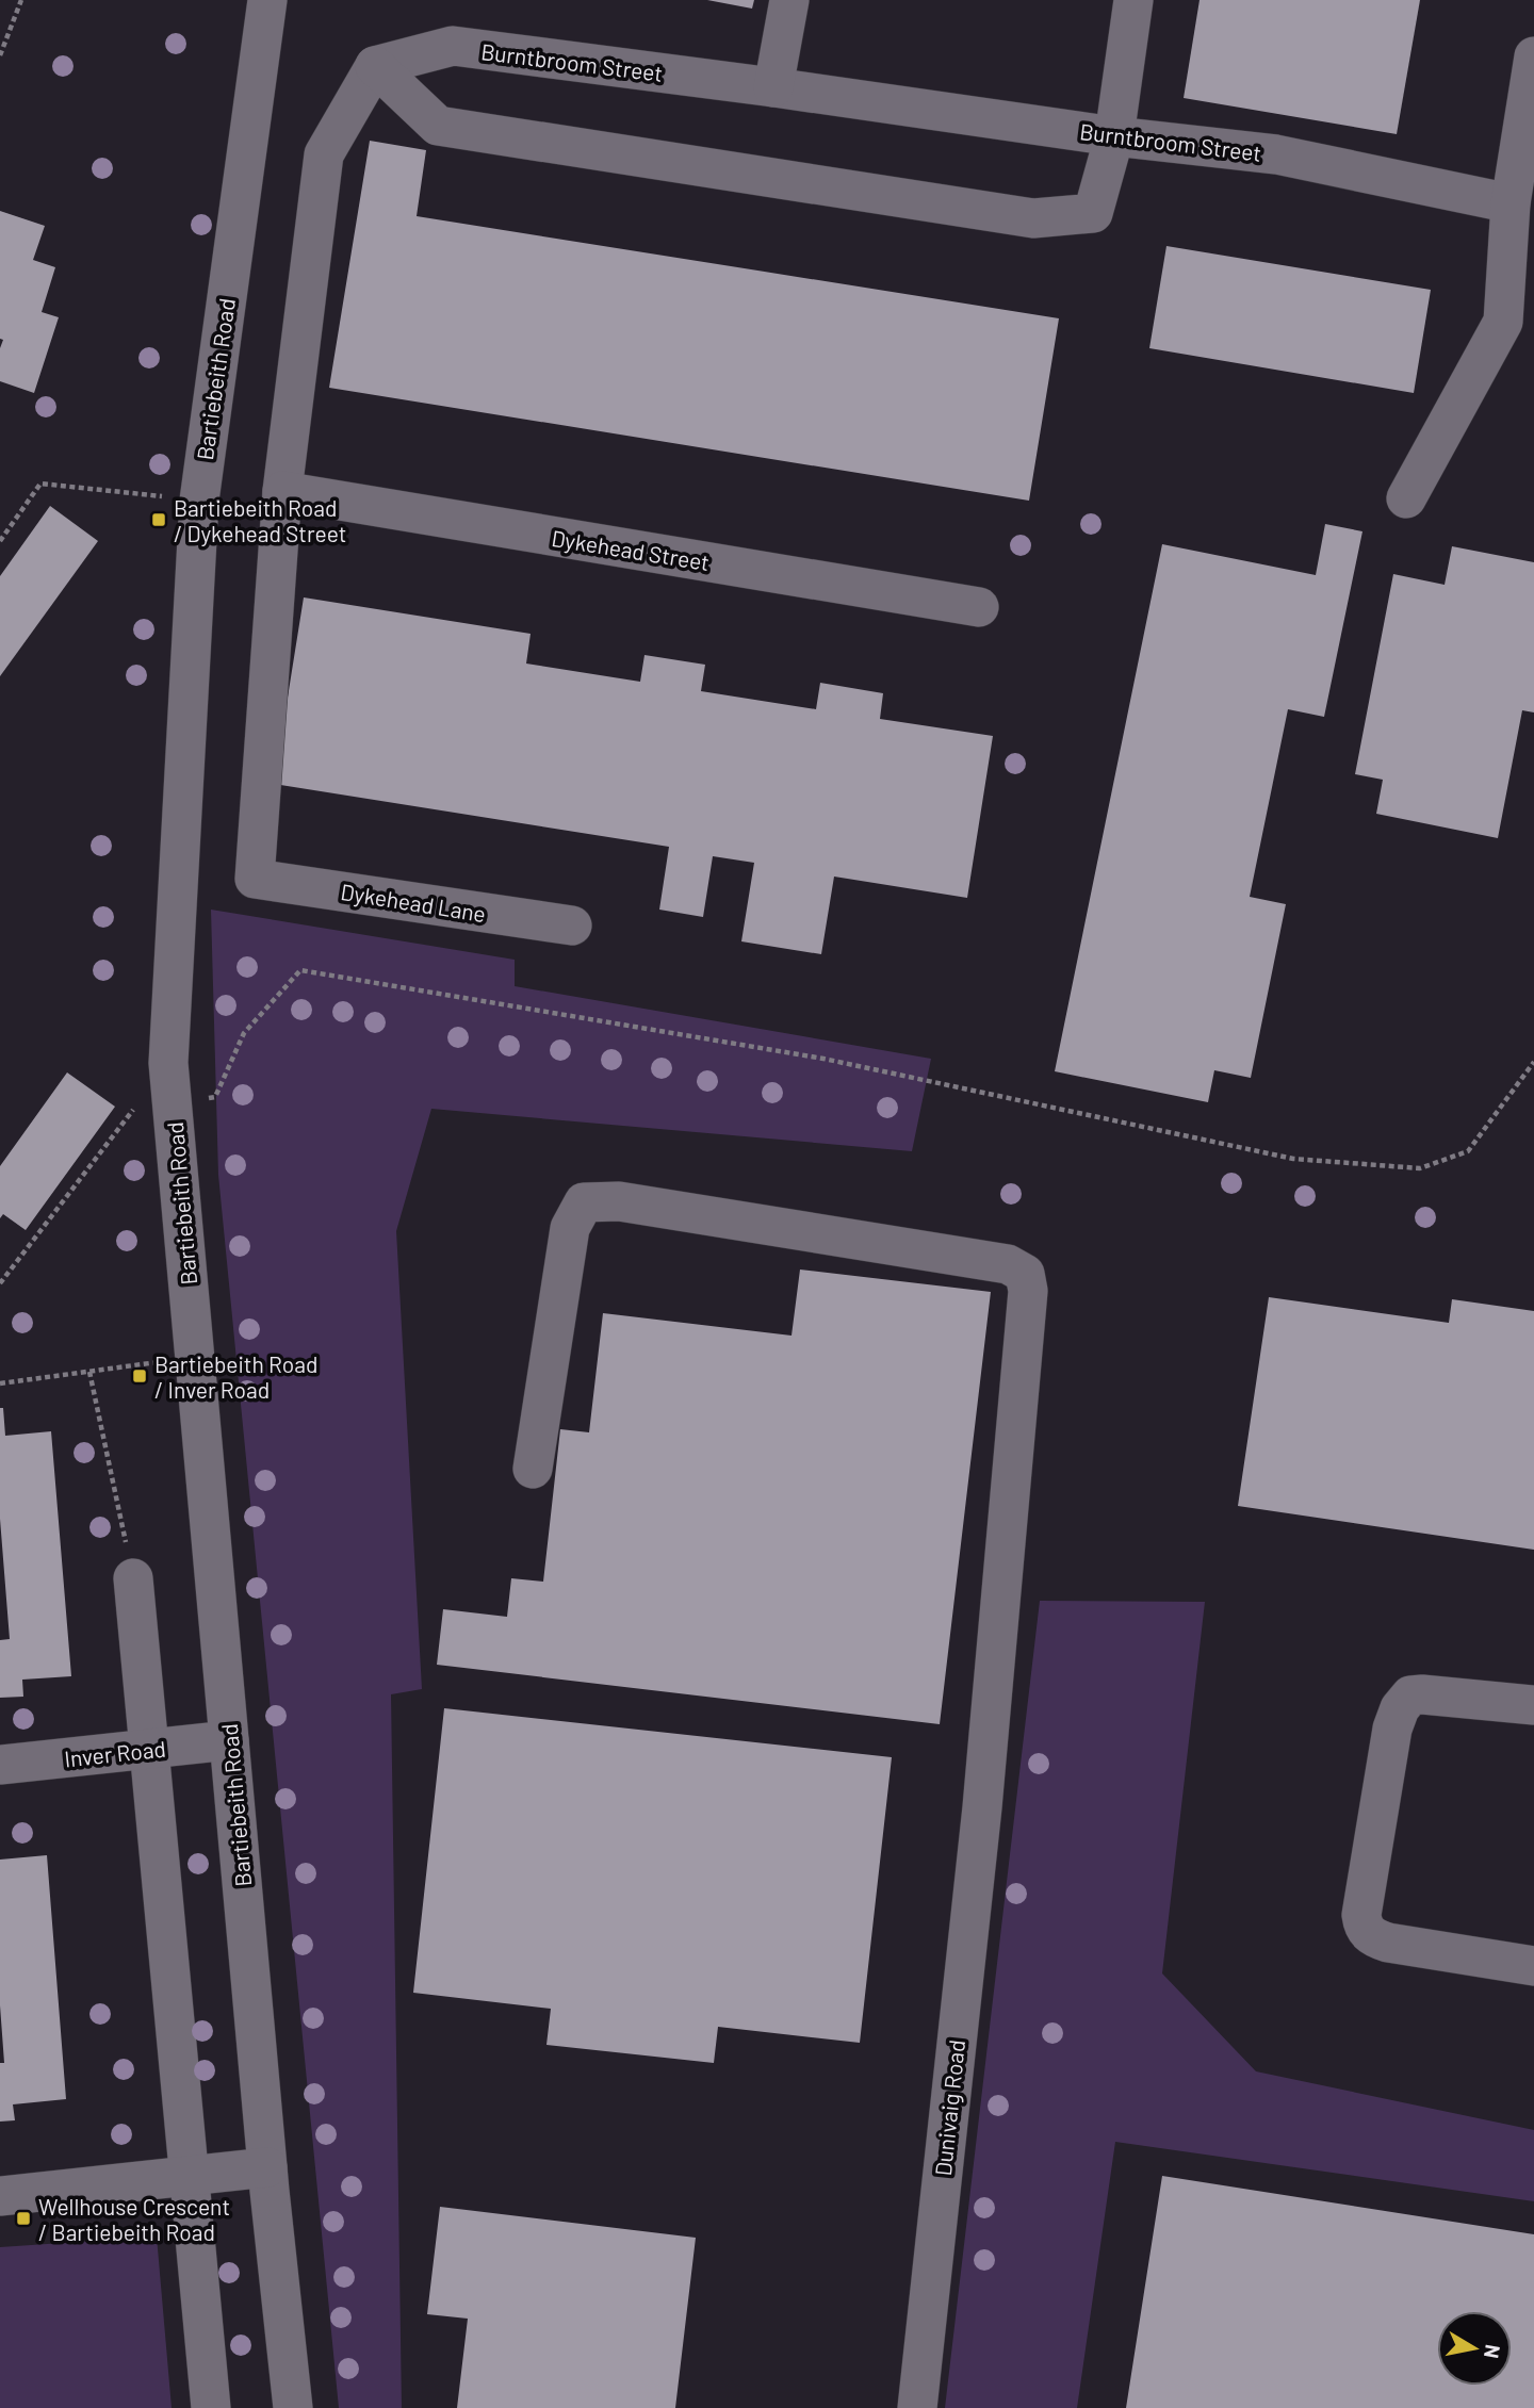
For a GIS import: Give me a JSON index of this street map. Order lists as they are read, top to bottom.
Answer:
{
  "streets": {
    "street": [
      "Burntbroom Street",
      "Bartiebeith Road",
      "Dykehead Street",
      "Dykehead Lane",
      "Inver Road",
      "Dunivaig Road"
    ]
  },
  "crossings": [
    ["Bartiebeith Road", "Inver Road"],
    ["Dykehead Street", "Dykehead Lane"]
  ],
  "places": {
    "transit": ["Bartiebeith Road / Dykehead Street", "Bartiebeith Road / Inver Road", "Wellhouse Crescent / Bartiebeith Road"]
  },
  "north": "right"
}
